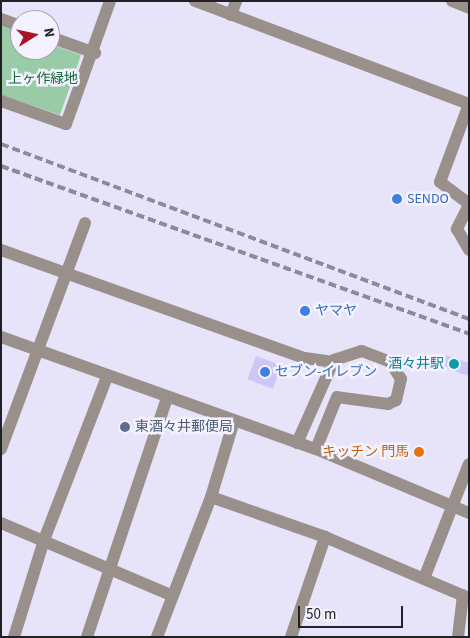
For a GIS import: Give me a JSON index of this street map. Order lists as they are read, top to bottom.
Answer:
{
  "parks": ["上ヶ作緑地"],
  "places": [
    "SENDO",
    "ヤマヤ",
    "酒々井駅",
    "セブン-イレブン",
    "東酒々井郵便局",
    "キッチン 門馬"
  ],
  "scale_bar": "50 m",
  "north": "right"
}
